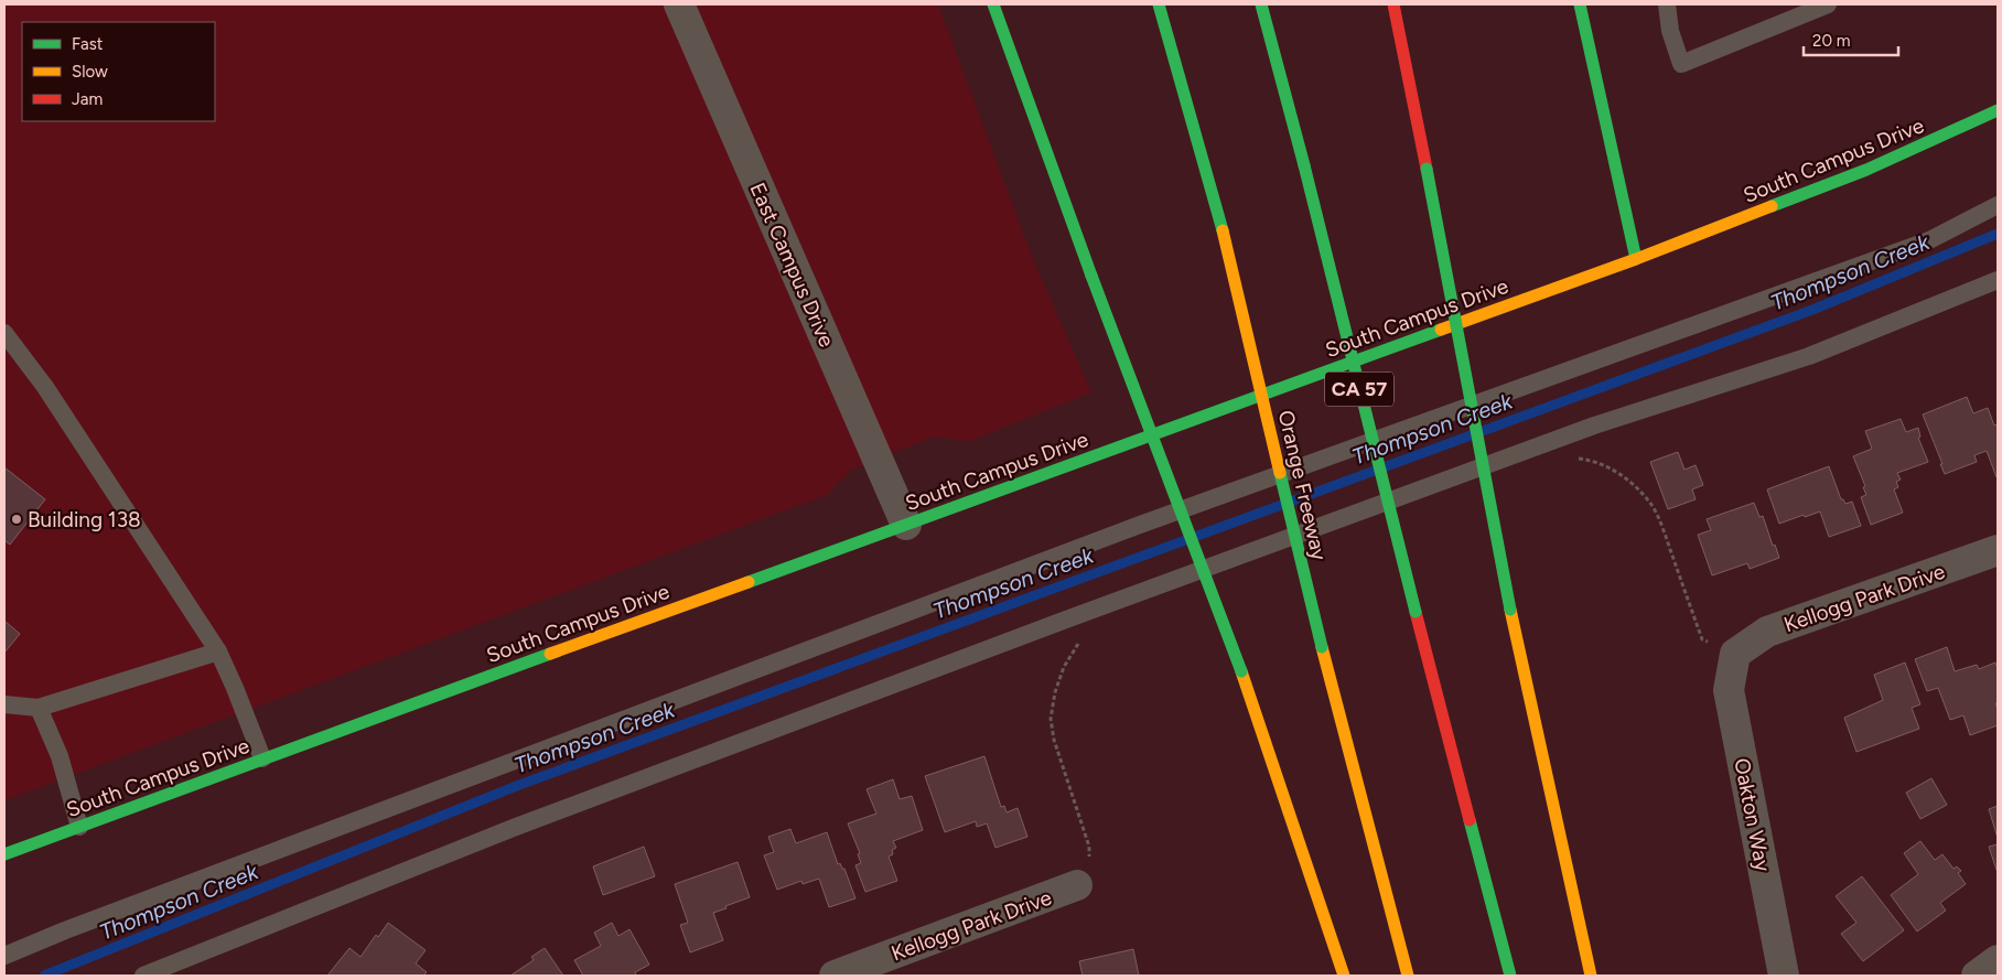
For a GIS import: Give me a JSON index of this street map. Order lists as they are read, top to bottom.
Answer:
{
  "streets": {
    "main road": ["South Campus Drive", "CA 57", "Orange Freeway"],
    "street": ["East Campus Drive", "Kellogg Park Drive", "Oakton Way"]
  },
  "crossings": [
    ["South Campus Drive", "East Campus Drive"],
    ["Kellogg Park Drive", "Oakton Way"]
  ],
  "water": ["Thompson Creek"],
  "places": ["Building 138"],
  "legend": ["Fast", "Slow", "Jam"],
  "scale_bar": "20 m"
}
